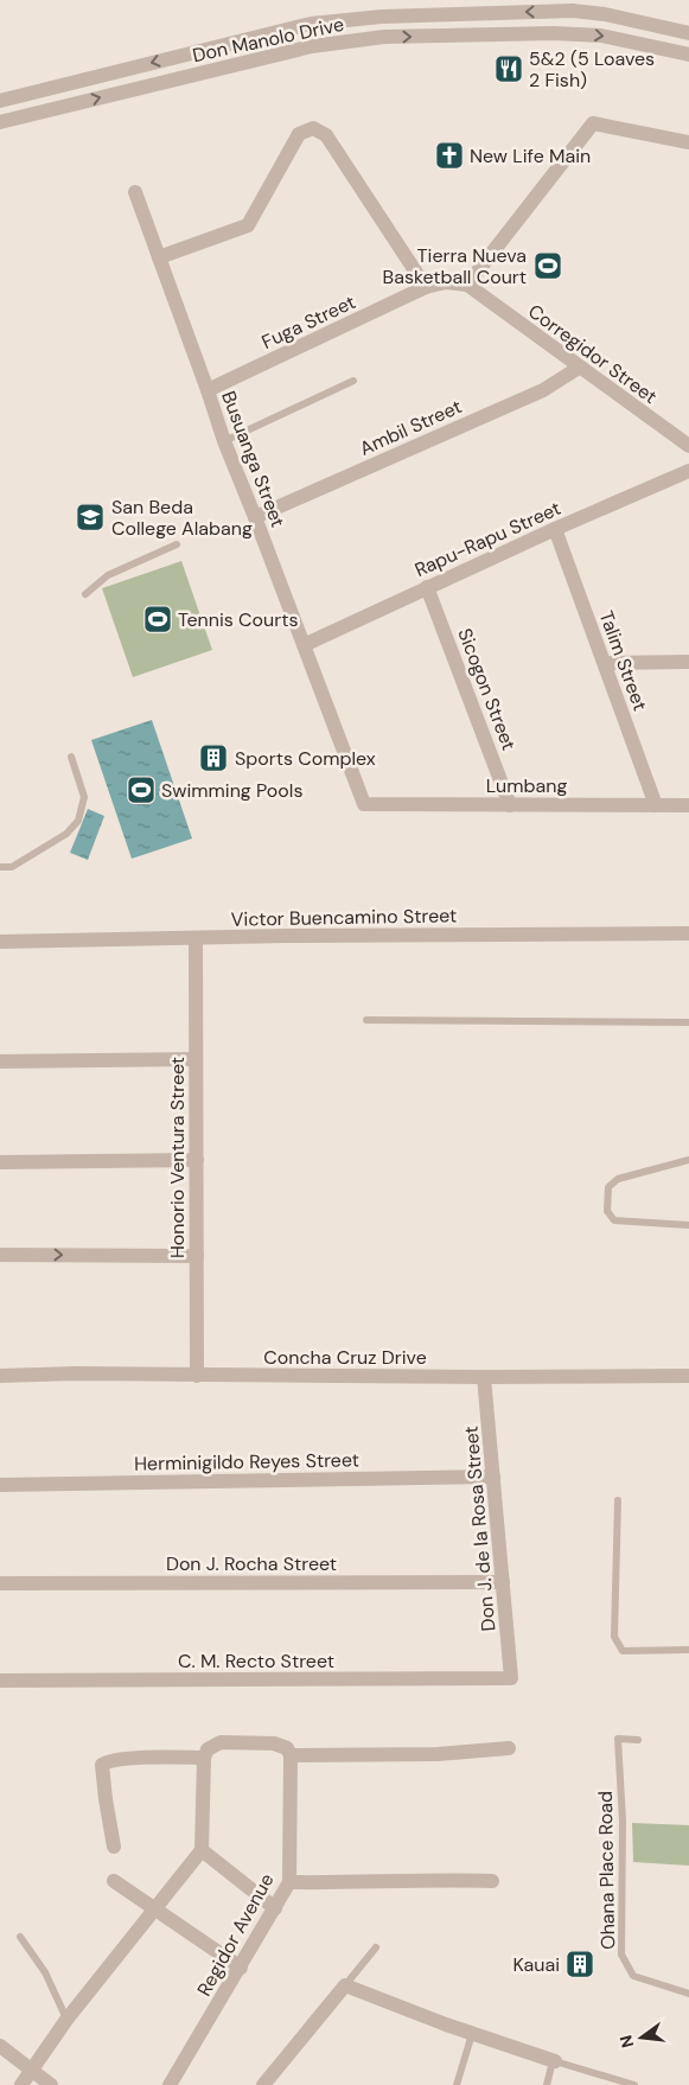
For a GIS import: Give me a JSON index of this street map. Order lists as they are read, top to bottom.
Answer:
{
  "streets": {
    "street": [
      "Don Manolo Drive",
      "Fuga Street",
      "Corregidor Street",
      "Ambil Street",
      "Busuanga Street",
      "Rapu-Rapu Street",
      "Talim Street",
      "Sicogon Street",
      "Lumbang",
      "Victor Buencamino Street",
      "Honorio Ventura Street",
      "Concha Cruz Drive",
      "Herminigildo Reyes Street",
      "Don J. de la Rosa Street",
      "Don J. Rocha Street",
      "C. M. Recto Street",
      "Regidor Avenue"
    ],
    "lane": ["Ohana Place Road"]
  },
  "crossings": [
    ["Fuga Street", "Busuanga Street"],
    ["Corregidor Street", "Ambil Street"],
    ["Ambil Street", "Busuanga Street"],
    ["Busuanga Street", "Rapu-Rapu Street"],
    ["Busuanga Street", "Lumbang"],
    ["Rapu-Rapu Street", "Talim Street"],
    ["Rapu-Rapu Street", "Sicogon Street"],
    ["Talim Street", "Lumbang"],
    ["Sicogon Street", "Lumbang"],
    ["Victor Buencamino Street", "Honorio Ventura Street"],
    ["Honorio Ventura Street", "Concha Cruz Drive"],
    ["Concha Cruz Drive", "Don J. de la Rosa Street"],
    ["Herminigildo Reyes Street", "Don J. de la Rosa Street"],
    ["Don J. de la Rosa Street", "Don J. Rocha Street"],
    ["Don J. de la Rosa Street", "C. M. Recto Street"]
  ],
  "places": {
    "restaurant": ["5&2 (5 Loaves 2 Fish)"],
    "church": ["New Life Main"],
    "sports": ["Tierra Nueva Basketball Court", "Tennis Courts", "Swimming Pools"],
    "school or university": ["San Beda College Alabang"],
    "building": ["Sports Complex", "Kauai"]
  },
  "north": "left"
}
